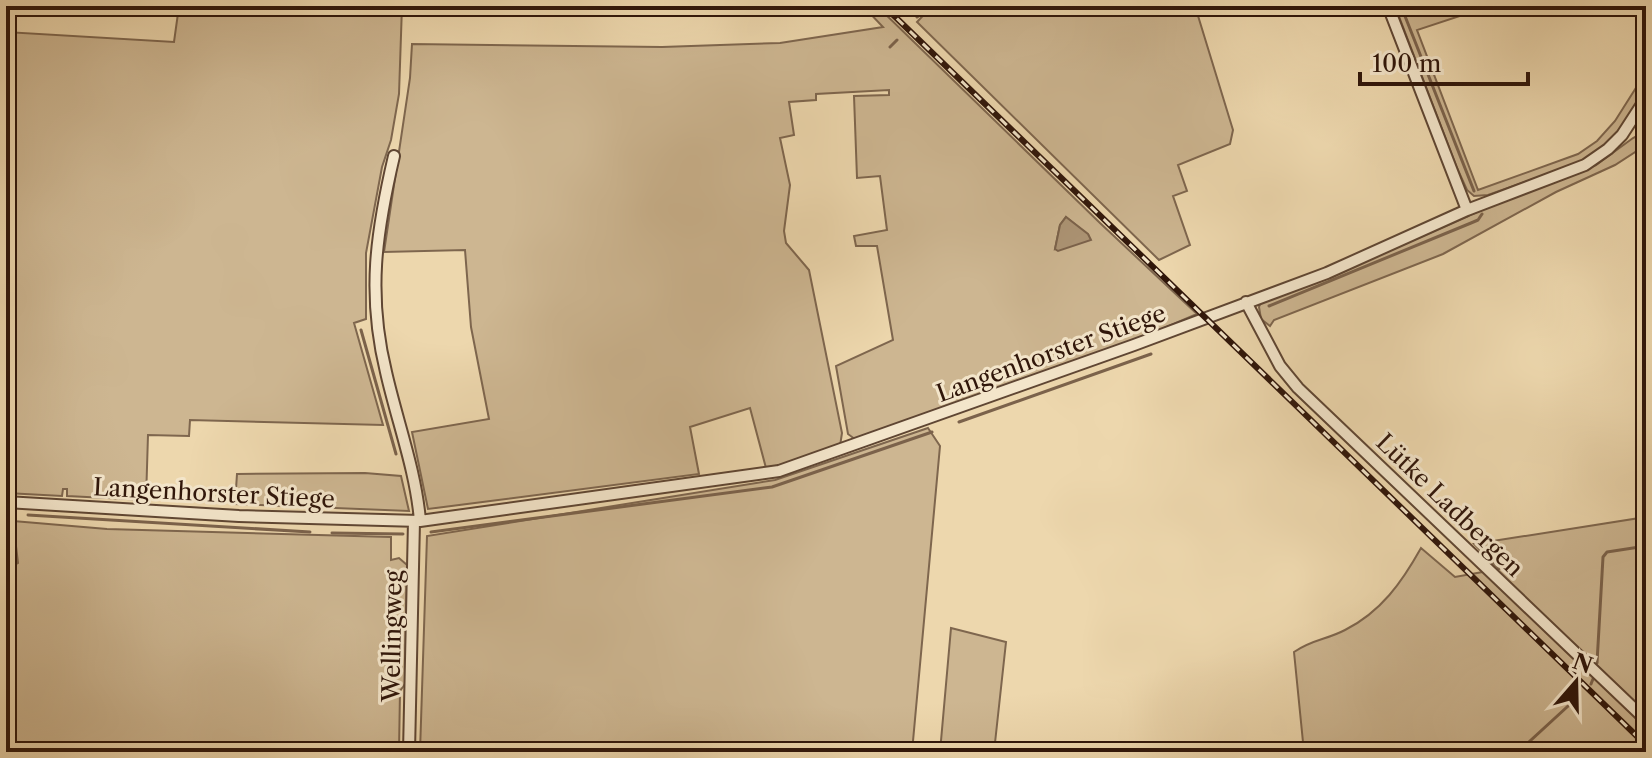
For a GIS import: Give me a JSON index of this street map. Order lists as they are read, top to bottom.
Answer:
{
  "streets": {
    "street": ["Langenhorster Stiege", "Lütke Ladbergen", "Wellingweg"]
  },
  "crossings": [
    ["Langenhorster Stiege", "Lütke Ladbergen"],
    ["Langenhorster Stiege", "Wellingweg"]
  ],
  "scale_bar": "100 m",
  "north": "top"
}
